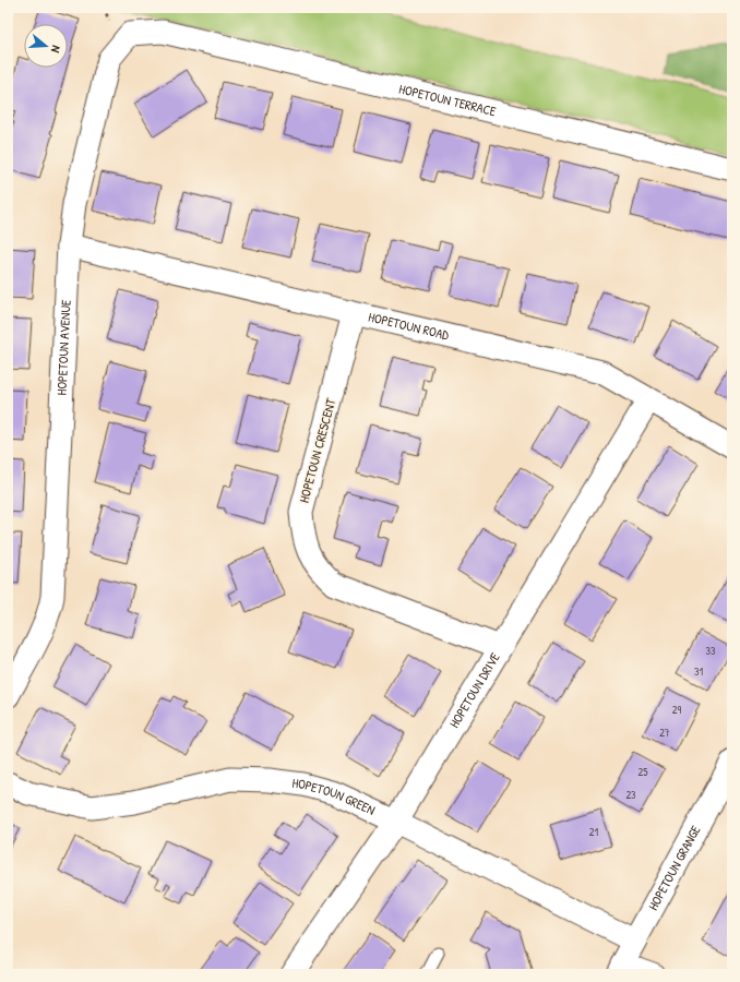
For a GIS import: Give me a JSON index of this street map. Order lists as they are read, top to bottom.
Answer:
{
  "streets": {
    "street": [
      "HOPETOUN TERRACE",
      "HOPETOUN ROAD",
      "HOPETOUN AVENUE",
      "HOPETOUN CRESCENT",
      "HOPETOUN DRIVE",
      "HOPETOUN GREEN",
      "HOPETOUN GRANGE"
    ]
  },
  "crossings": [
    ["HOPETOUN TERRACE", "HOPETOUN AVENUE"],
    ["HOPETOUN ROAD", "HOPETOUN AVENUE"],
    ["HOPETOUN ROAD", "HOPETOUN CRESCENT"],
    ["HOPETOUN ROAD", "HOPETOUN DRIVE"],
    ["HOPETOUN CRESCENT", "HOPETOUN DRIVE"],
    ["HOPETOUN DRIVE", "HOPETOUN GREEN"],
    ["HOPETOUN GREEN", "HOPETOUN GRANGE"]
  ],
  "house_numbers": [
    "33",
    "31",
    "29",
    "27",
    "25",
    "23",
    "21"
  ],
  "north": "right"
}
